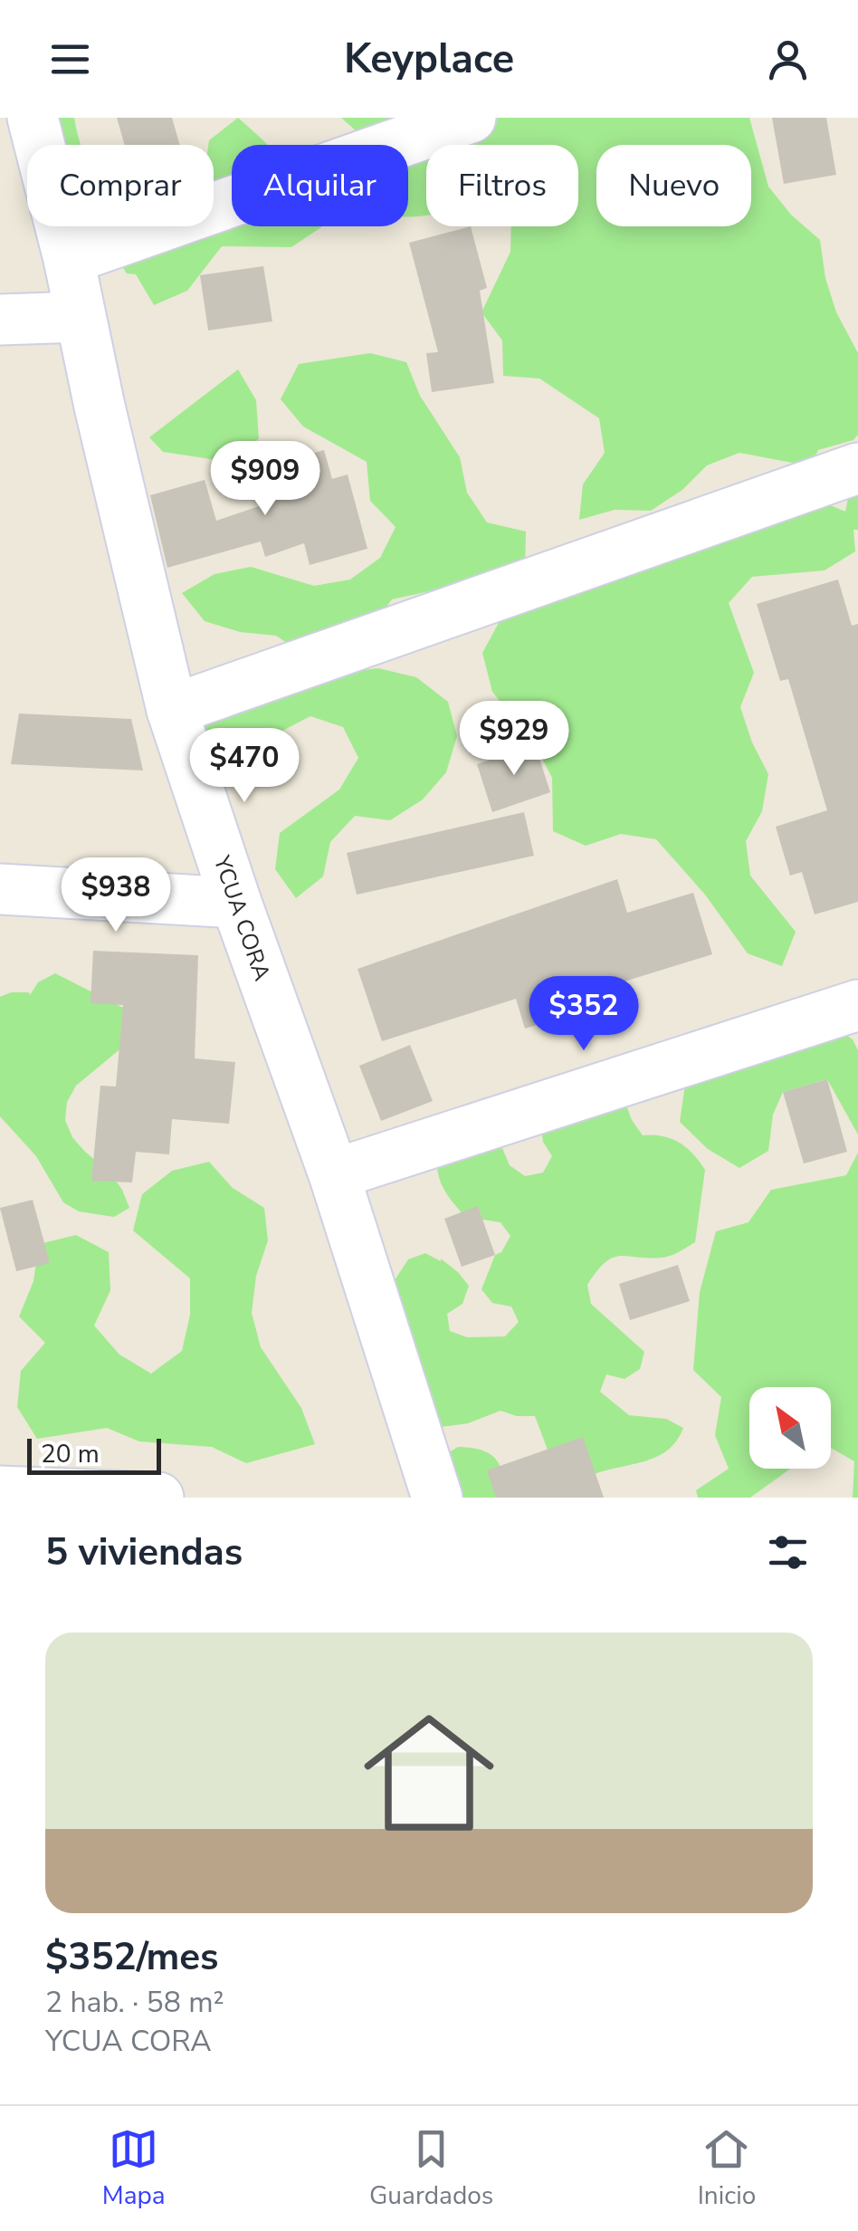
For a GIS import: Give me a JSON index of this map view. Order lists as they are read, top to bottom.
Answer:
{
  "streets": {
    "street": ["YCUA CORA"]
  },
  "scale_bar": "20 m",
  "north": "top left",
  "page": {
    "header": "Keyplace",
    "chip": [
      "Comprar",
      "Alquilar",
      "Filtros",
      "Nuevo"
    ],
    "price": [
      "$909",
      "$929",
      "$470",
      "$938",
      "$352"
    ],
    "scale": "20 m",
    "heading": "5 viviendas",
    "list": [
      {
        "name": "$352/mes",
        "note": "2 hab. · 58 m² · YCUA CORA"
      }
    ],
    "tabs": ["Mapa", "Guardados", "Inicio"]
  }
}
